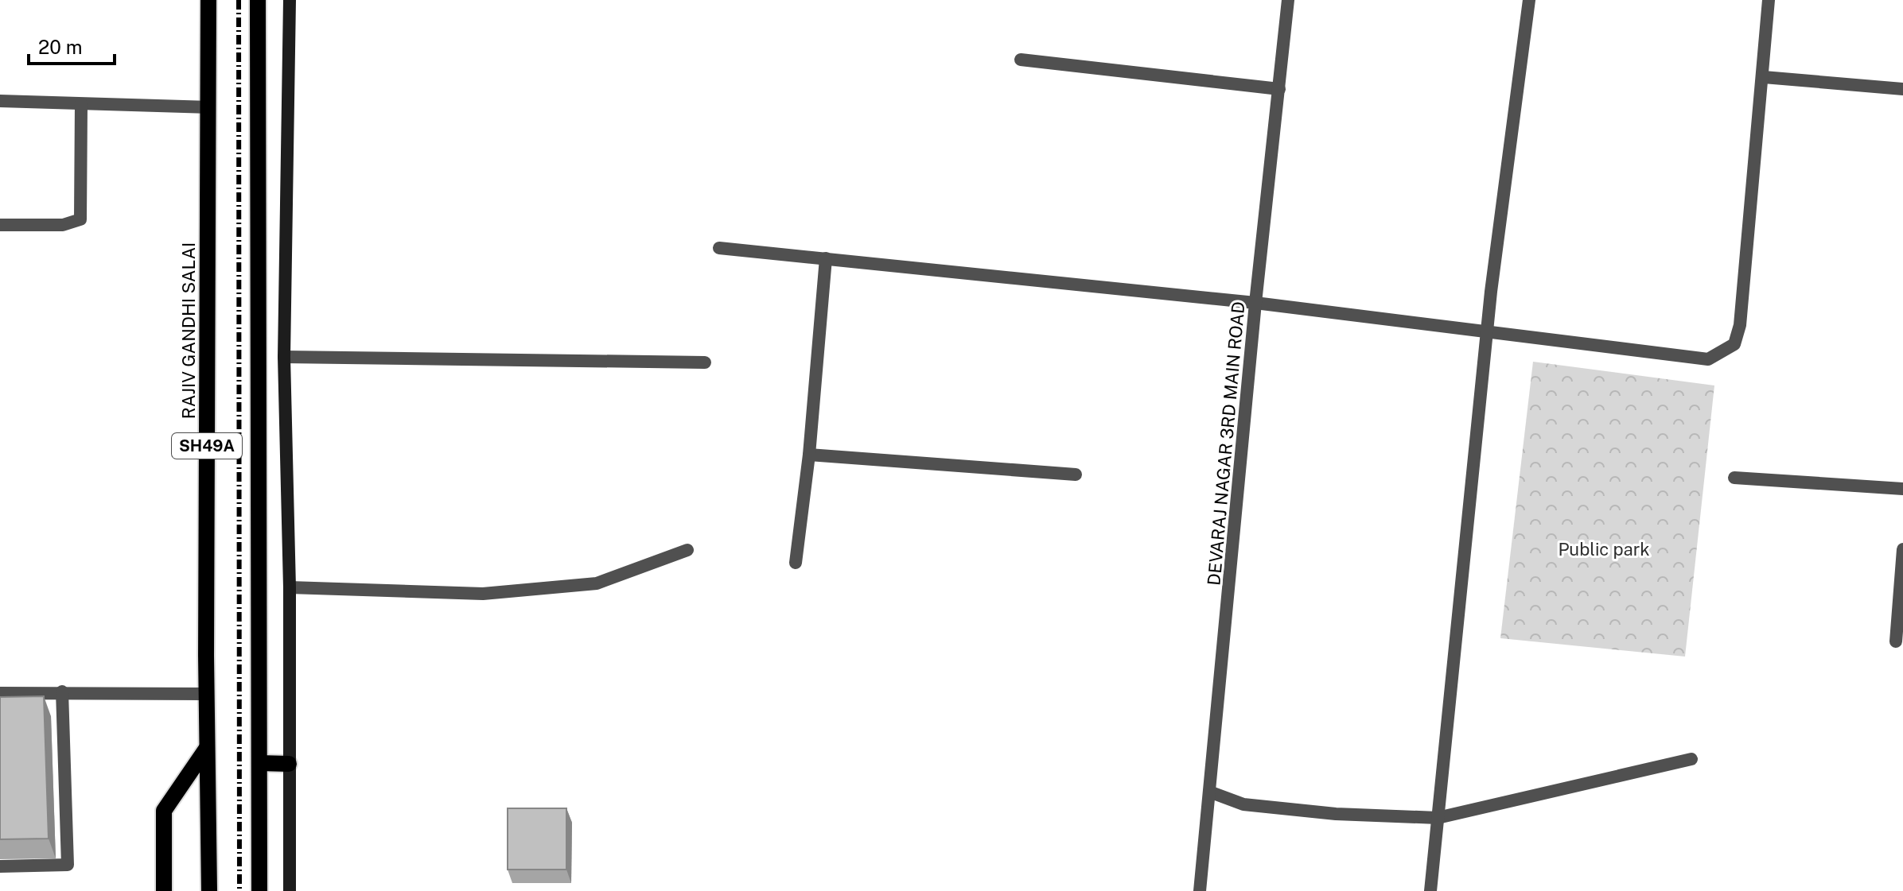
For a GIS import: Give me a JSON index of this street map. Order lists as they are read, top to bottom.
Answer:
{
  "streets": {
    "main road": ["RAJIV GANDHI SALAI", "SH49A"],
    "street": ["DEVARAJ NAGAR 3RD MAIN ROAD"]
  },
  "parks": ["Public park"],
  "scale_bar": "20 m"
}
